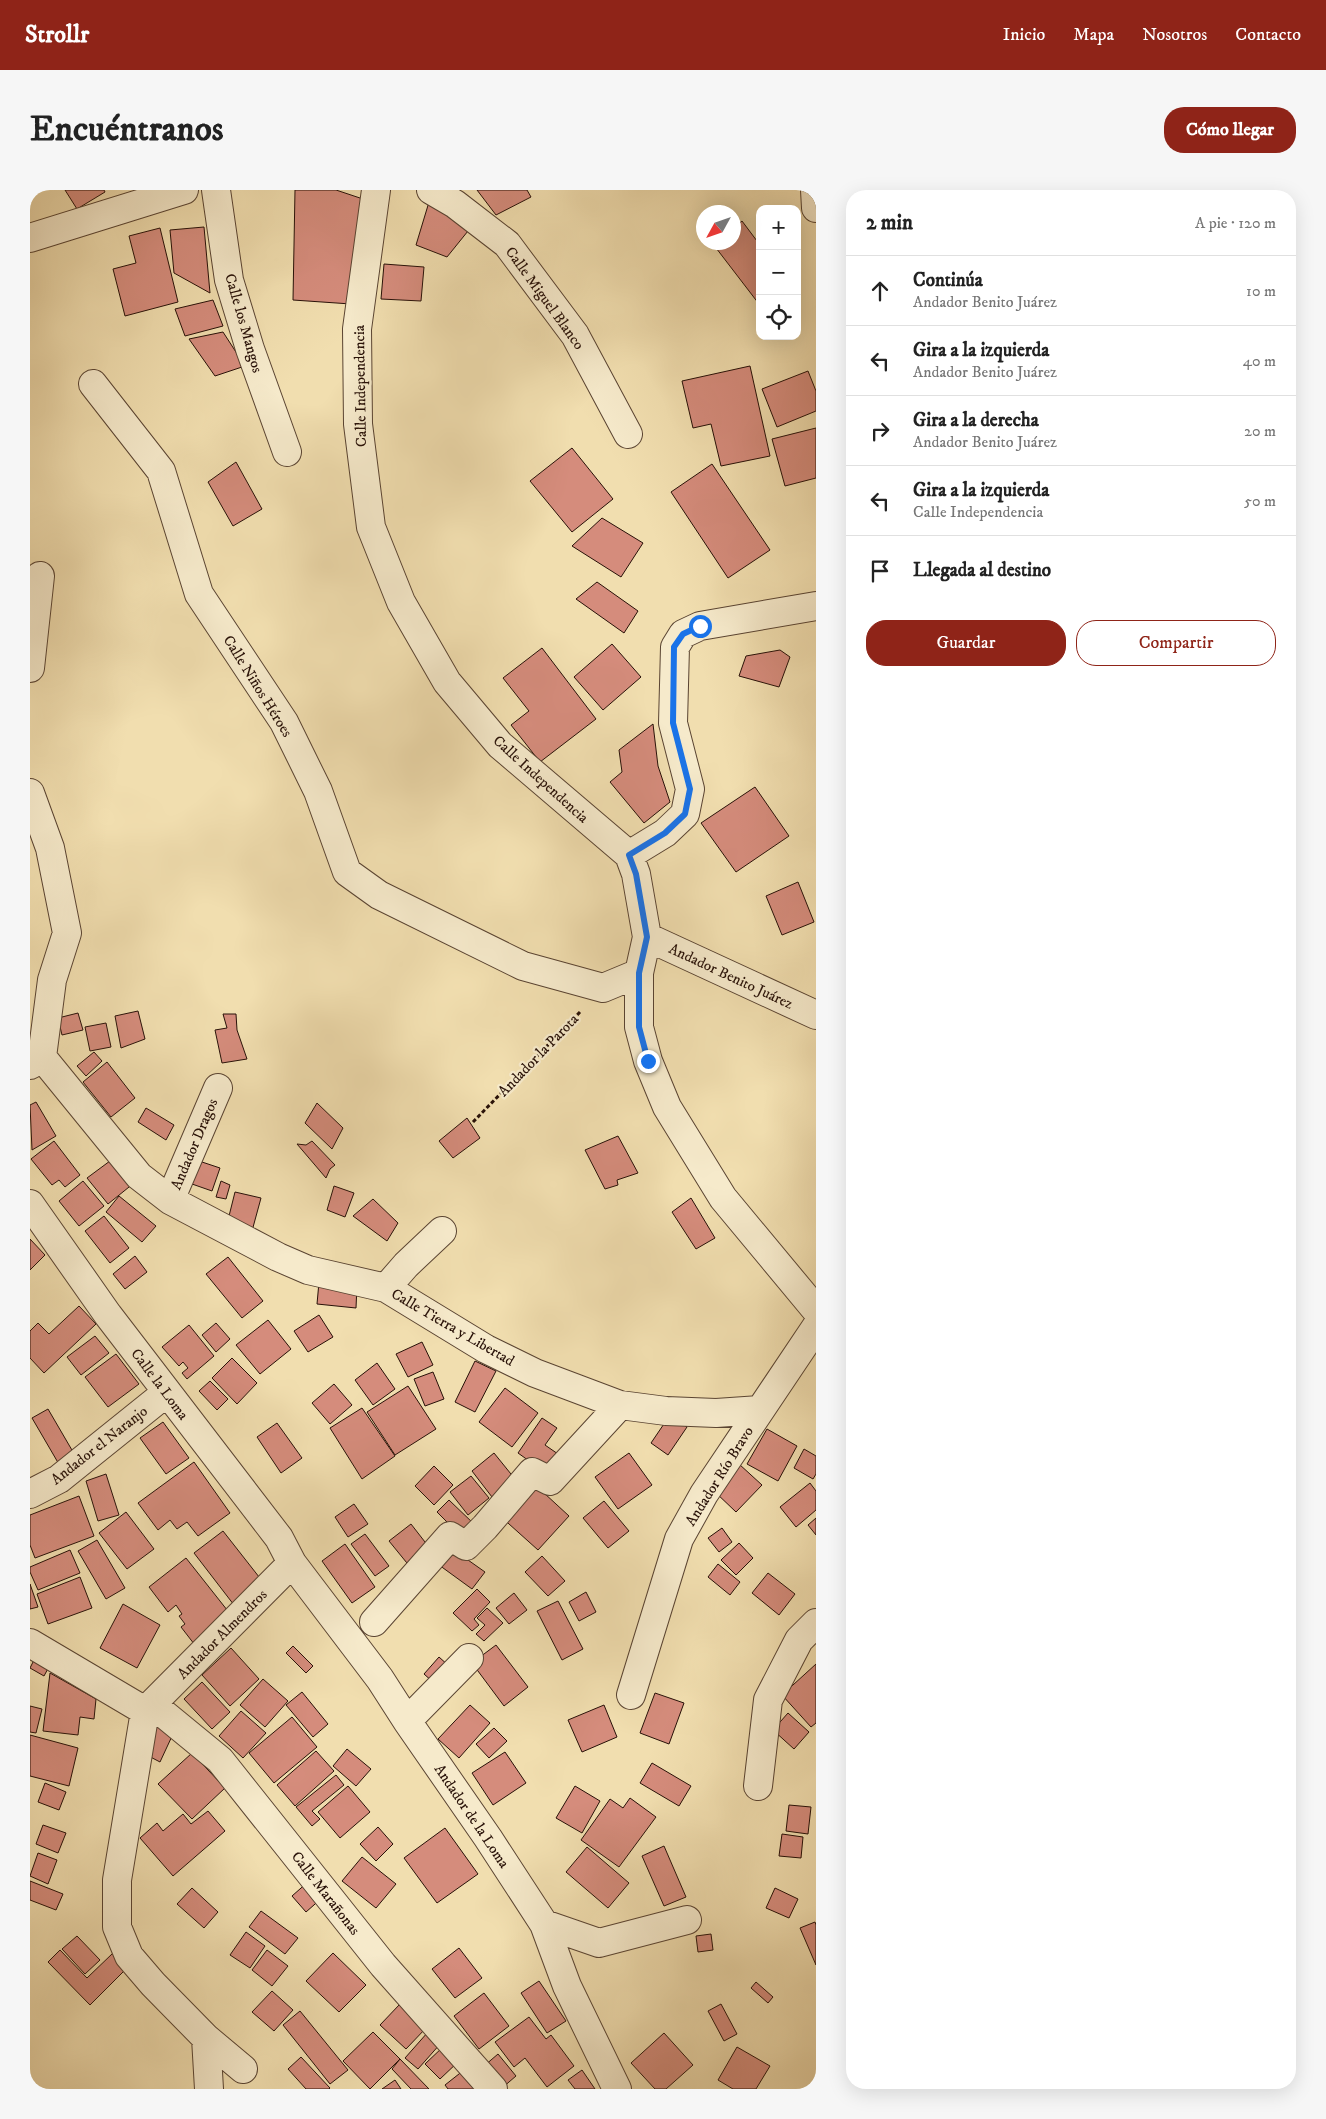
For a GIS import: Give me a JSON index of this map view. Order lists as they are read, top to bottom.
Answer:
{
  "streets": {
    "street": [
      "Calle Miguel Blanco",
      "Calle los Mangos",
      "Calle Independencia",
      "Calle Niños Héroes",
      "Andador Benito Juárez",
      "Andador Dragos",
      "Calle Tierra y Libertad",
      "Calle la Loma",
      "Andador el Naranjo",
      "Andador Río Bravo",
      "Andador Almendros",
      "Andador de la Loma",
      "Calle Marañonas"
    ],
    "path": ["Andador la Parota"]
  },
  "crossings": [
    ["Calle Niños Héroes", "Andador la Parota"],
    ["Andador Dragos", "Calle Tierra y Libertad"],
    ["Calle Tierra y Libertad", "Andador Río Bravo"],
    ["Calle la Loma", "Andador el Naranjo"],
    ["Calle la Loma", "Andador Almendros"],
    ["Calle la Loma", "Andador de la Loma"],
    ["Andador Almendros", "Andador de la Loma"],
    ["Andador Almendros", "Calle Marañonas"]
  ],
  "north": "bottom left",
  "page": {
    "header": "Strollr",
    "nav": [
      "Inicio",
      "Mapa",
      "Nosotros",
      "Contacto"
    ],
    "buttons": [
      "Cómo llegar",
      ["Guardar", "Compartir"]
    ],
    "title": "Encuéntranos",
    "heading": ["2 min", "A pie · 120 m"],
    "map_buttons": ["+", "−"],
    "list": [
      ["Continúa", "Andador Benito Juárez", "10 m"],
      ["Gira a la izquierda", "Andador Benito Juárez", "40 m"],
      ["Gira a la derecha", "Andador Benito Juárez", "20 m"],
      ["Gira a la izquierda", "Calle Independencia", "50 m"],
      "Llegada al destino"
    ]
  }
}
